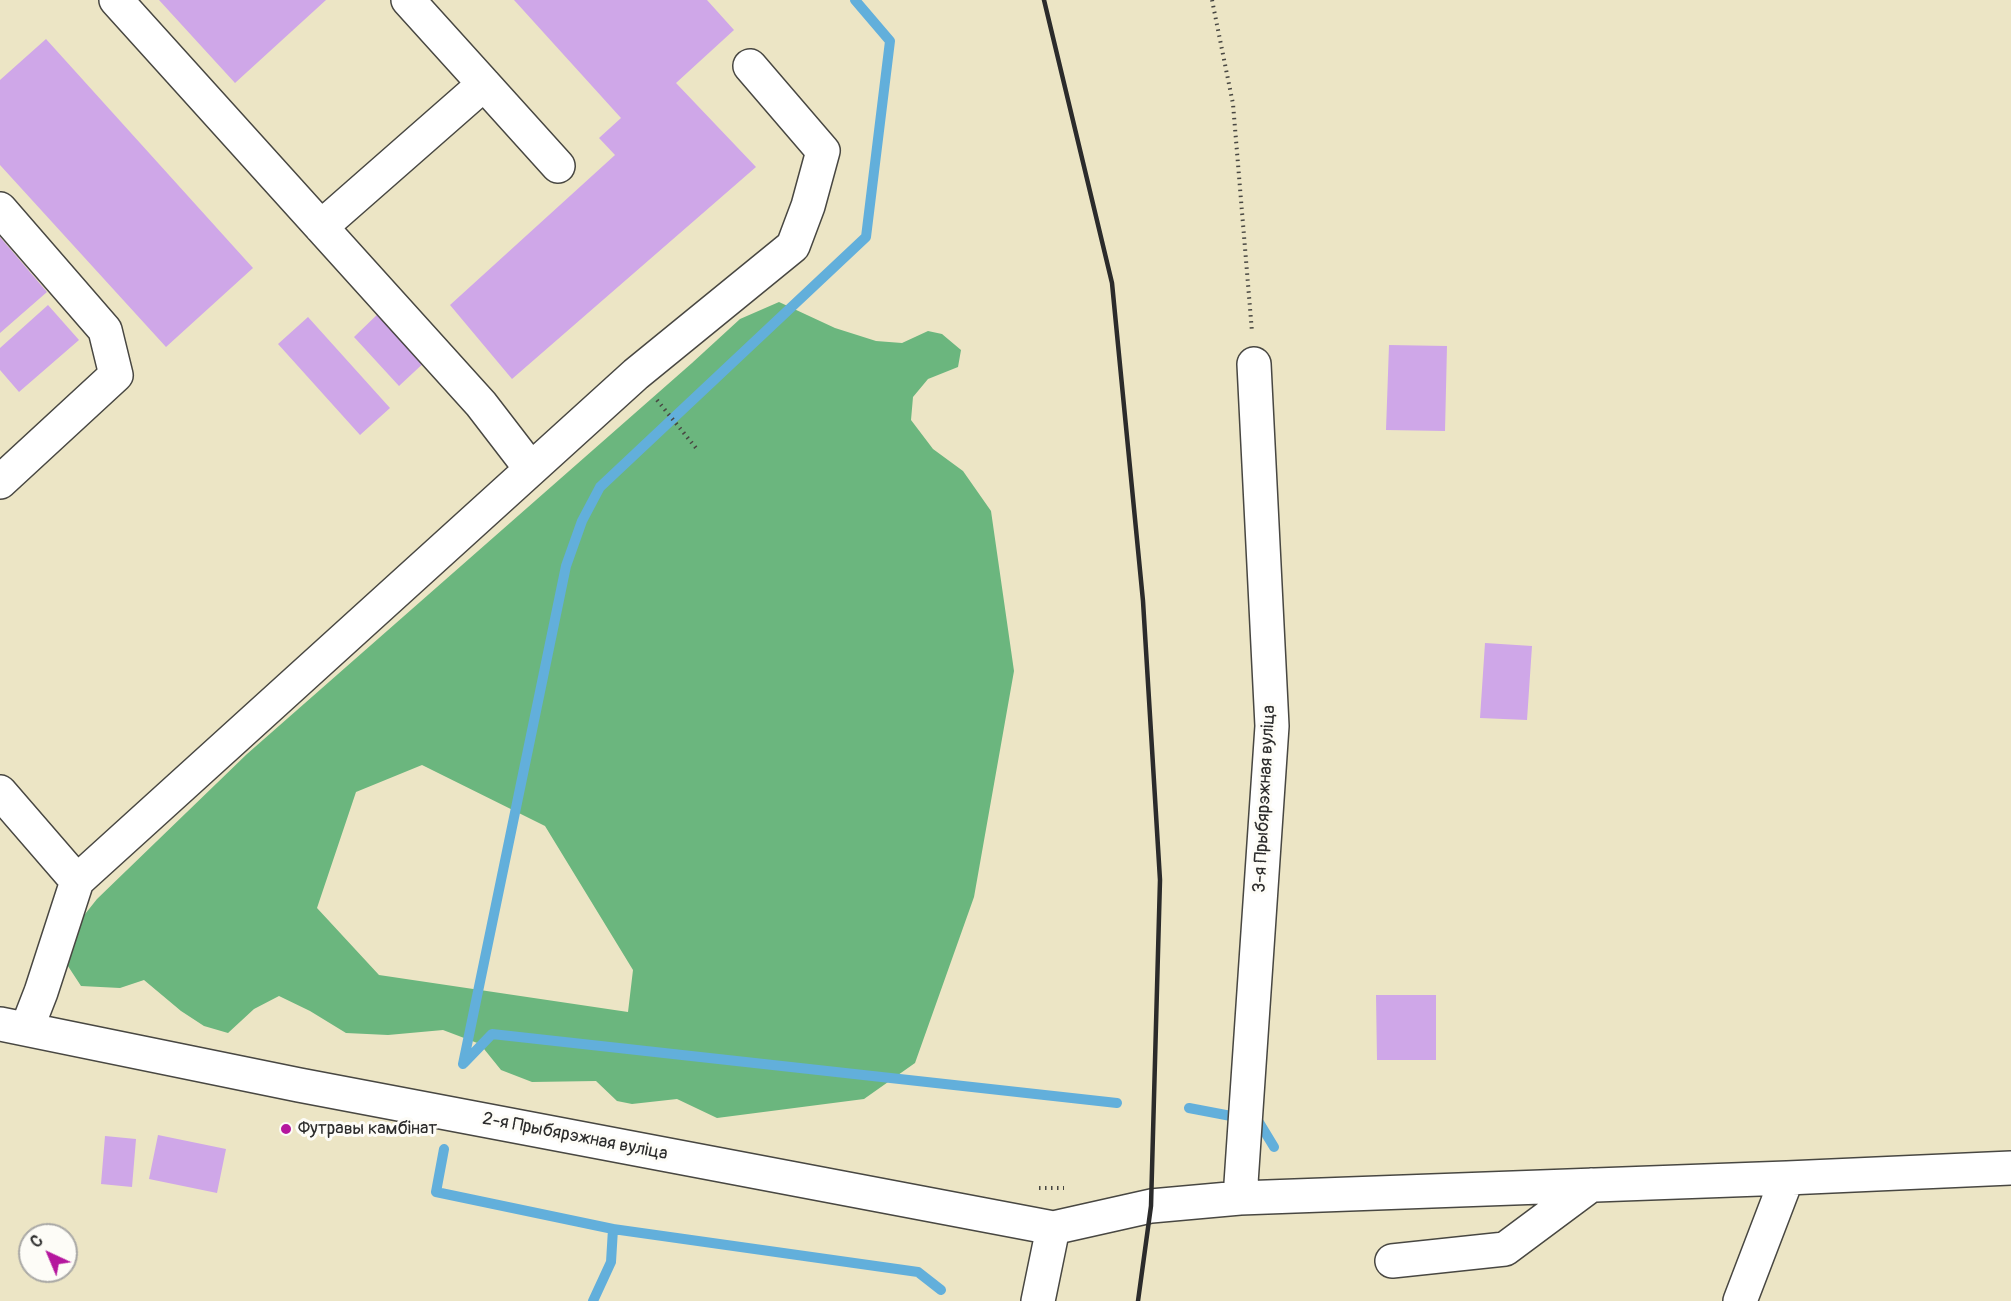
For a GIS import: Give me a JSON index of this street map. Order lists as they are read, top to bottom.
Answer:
{
  "streets": {
    "street": ["3-я Прыбярэжная вуліца", "2-я Прыбярэжная вуліца"]
  },
  "crossings": [
    ["3-я Прыбярэжная вуліца", "2-я Прыбярэжная вуліца"]
  ],
  "places": ["Футравы камбінат"],
  "north": "top left"
}
